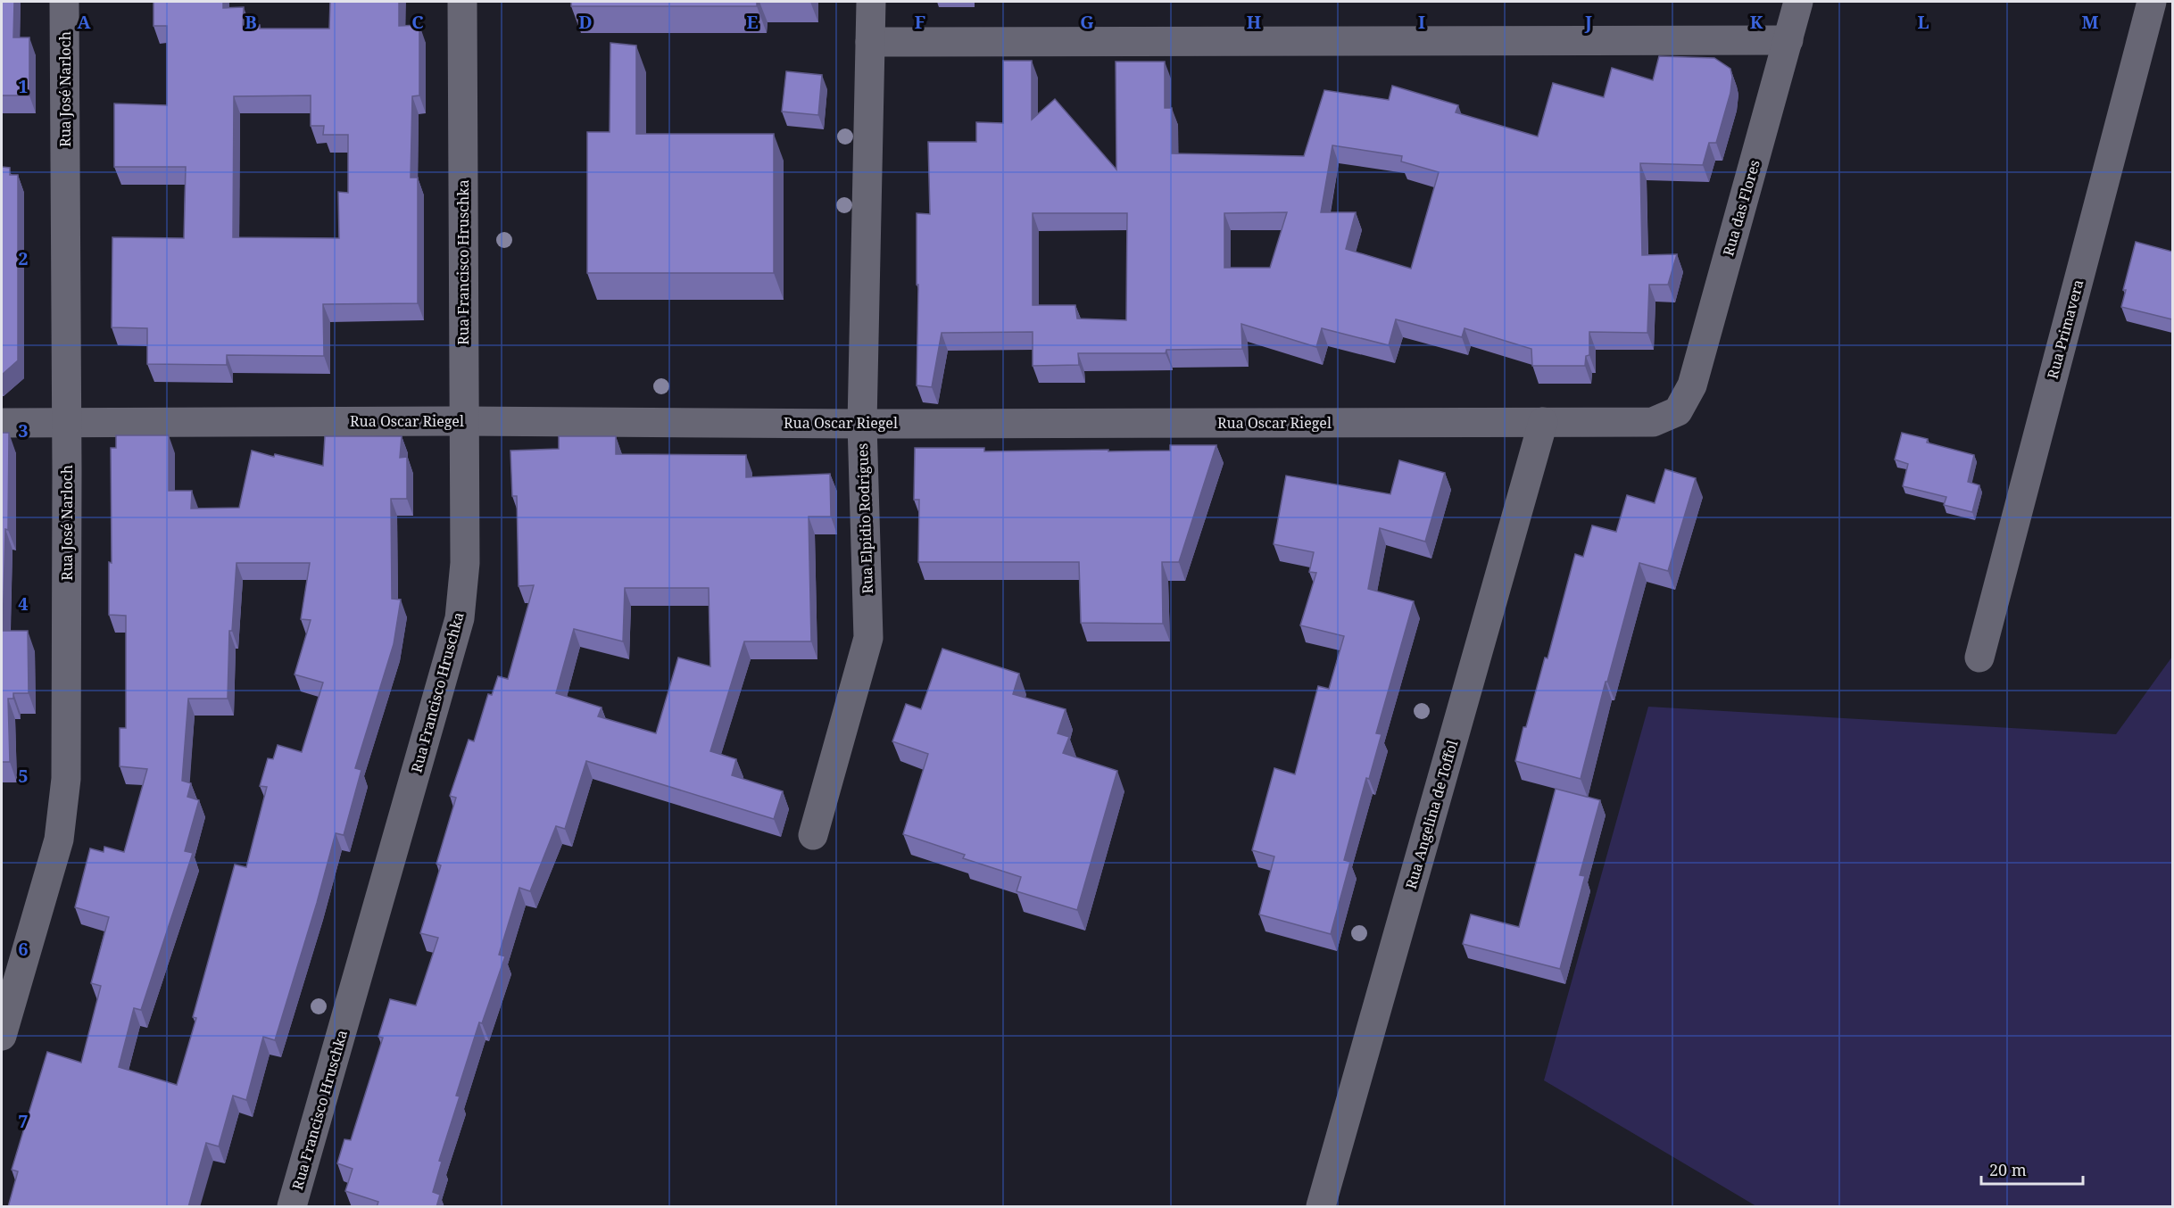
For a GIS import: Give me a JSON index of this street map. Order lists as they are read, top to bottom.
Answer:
{
  "streets": {
    "street": [
      "Rua José Narloch",
      "Rua das Flores",
      "Rua Francisco Hruschka",
      "Rua Primavera",
      "Rua Oscar Riegel",
      "Rua Elpidio Rodrigues",
      "Rua Angelina de Toffol"
    ]
  },
  "crossings": [
    ["Rua José Narloch", "Rua Oscar Riegel"],
    ["Rua das Flores", "Rua Oscar Riegel"],
    ["Rua Francisco Hruschka", "Rua Oscar Riegel"],
    ["Rua Oscar Riegel", "Rua Elpidio Rodrigues"],
    ["Rua Oscar Riegel", "Rua Angelina de Toffol"]
  ],
  "scale_bar": "20 m",
  "grid": {
    "columns": [
      "A",
      "B",
      "C",
      "D",
      "E",
      "F",
      "G",
      "H",
      "I",
      "J",
      "K",
      "L",
      "M"
    ],
    "rows": [
      "1",
      "2",
      "3",
      "4",
      "5",
      "6",
      "7"
    ]
  }
}
